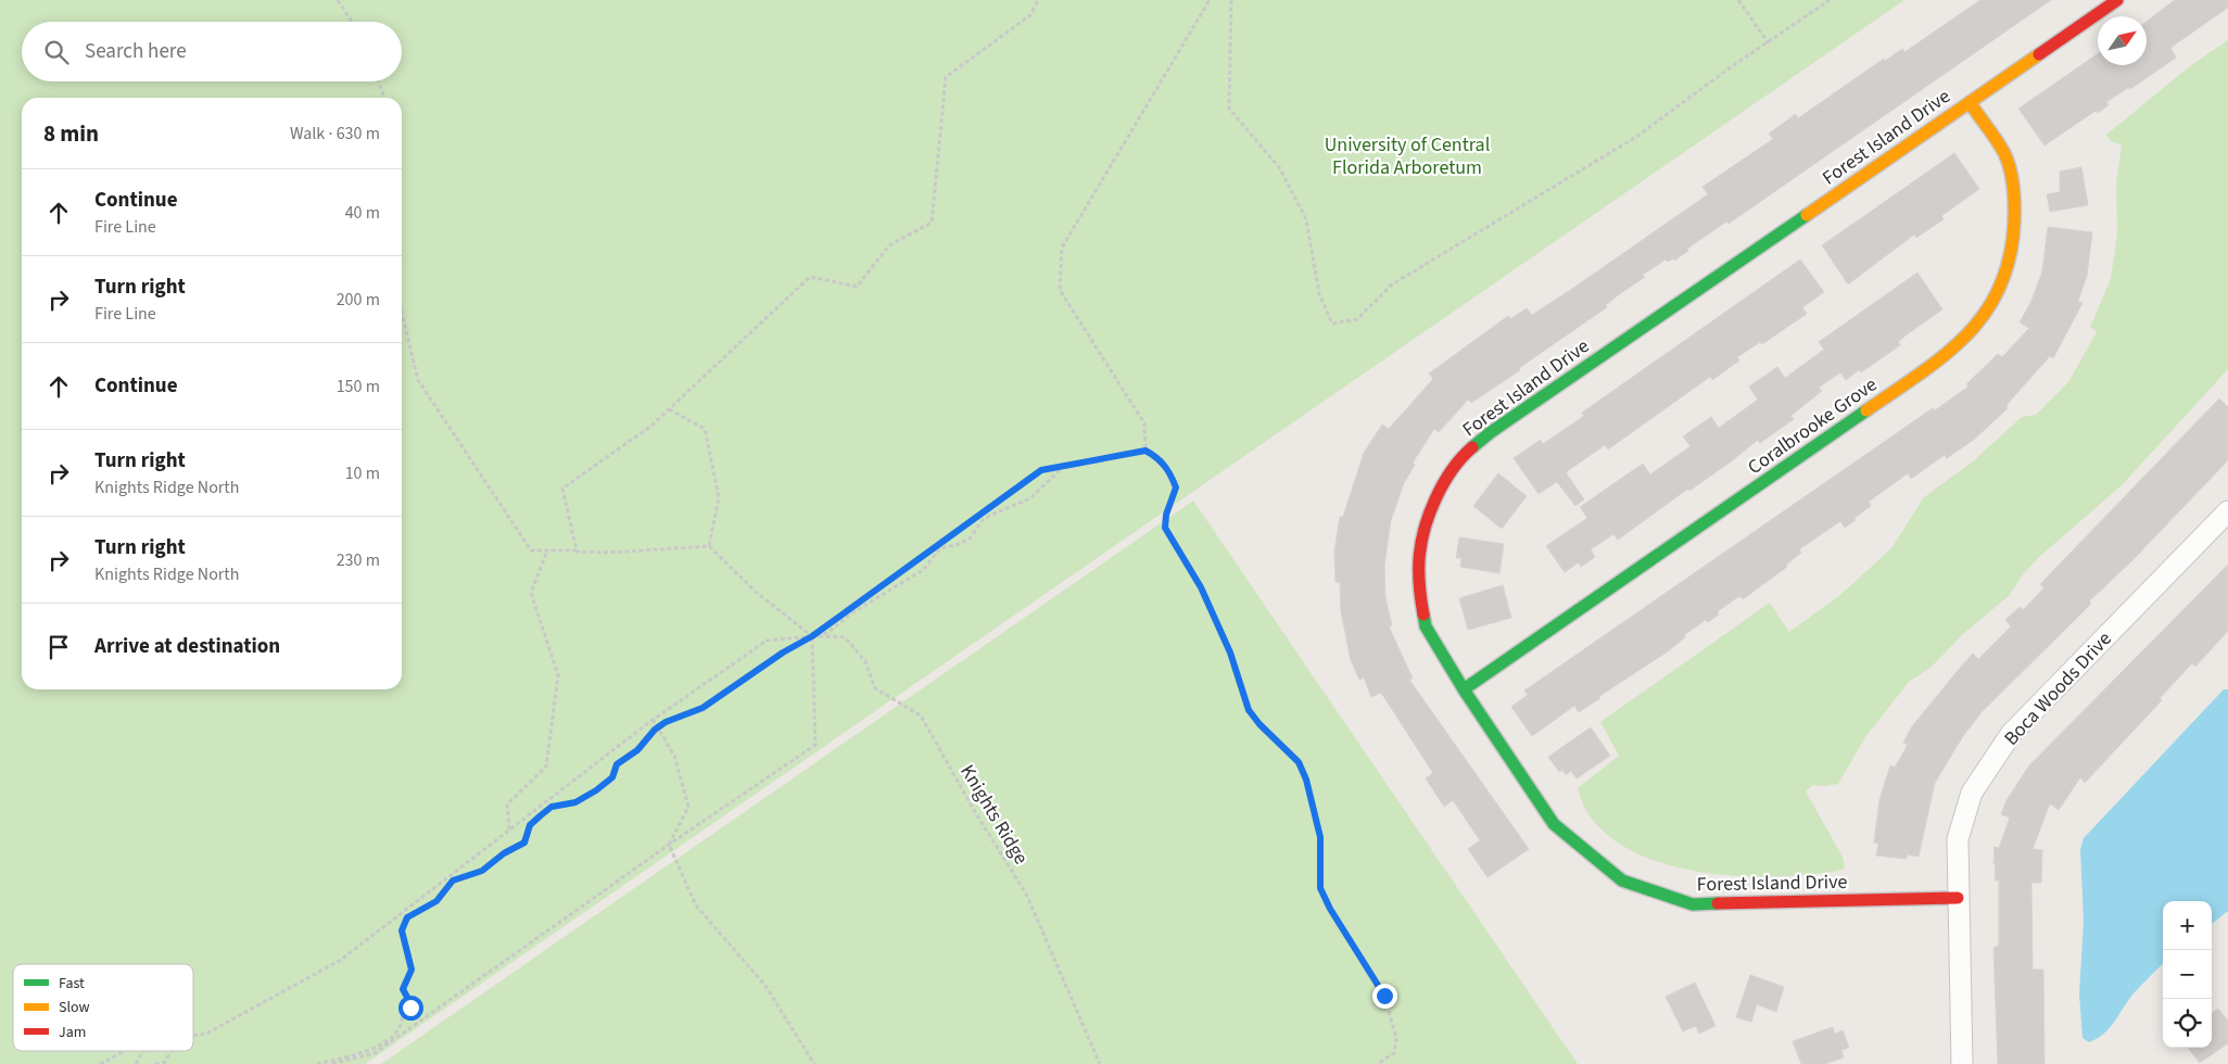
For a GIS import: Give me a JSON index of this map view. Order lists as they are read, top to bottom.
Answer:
{
  "streets": {
    "street": ["Forest Island Drive", "Coralbrooke Grove", "Boca Woods Drive"],
    "path": ["Knights Ridge"]
  },
  "crossings": [
    ["Forest Island Drive", "Coralbrooke Grove"],
    ["Forest Island Drive", "Boca Woods Drive"]
  ],
  "parks": ["University of Central Florida Arboretum"],
  "legend": ["Fast", "Slow", "Jam"],
  "north": "top right",
  "page": {
    "search": "Search here",
    "heading": ["8 min", "Walk · 630 m"],
    "list": [
      ["Continue", "Fire Line", "40 m"],
      ["Turn right", "Fire Line", "200 m"],
      ["Continue", "150 m"],
      ["Turn right", "Knights Ridge North", "10 m"],
      ["Turn right", "Knights Ridge North", "230 m"],
      "Arrive at destination"
    ],
    "map_buttons": ["+", "−"]
  }
}
